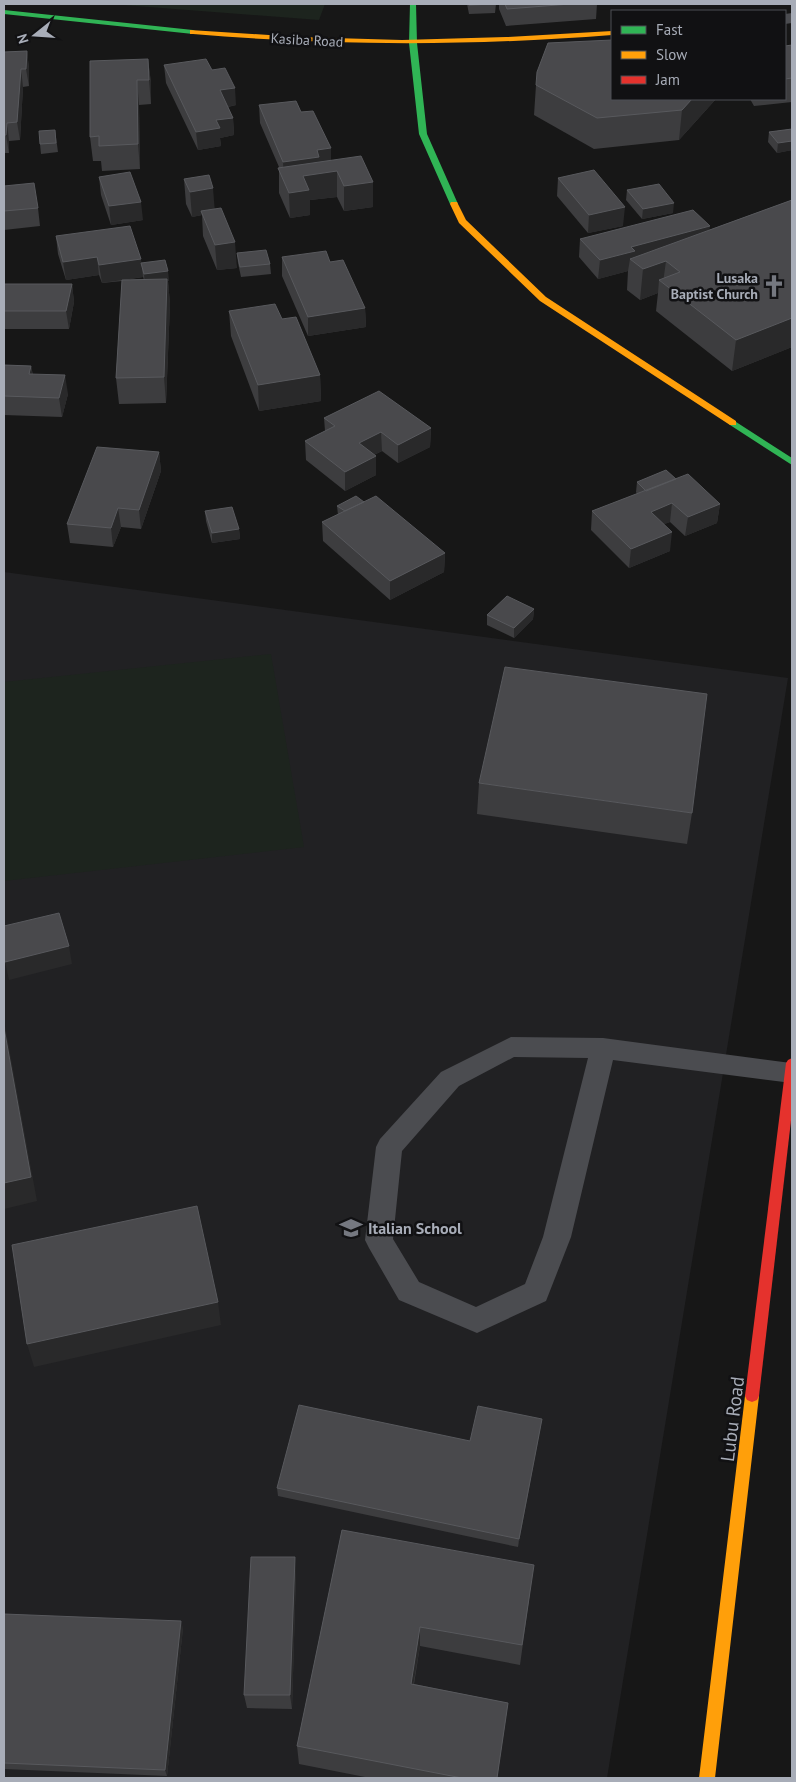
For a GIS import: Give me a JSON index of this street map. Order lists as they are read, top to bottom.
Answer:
{
  "streets": {
    "street": ["Kasiba Road", "Lubu Road"]
  },
  "places": {
    "church": ["Lusaka Baptist Church"],
    "school or university": ["Italian School"]
  },
  "legend": ["Fast", "Slow", "Jam"],
  "north": "left"
}
